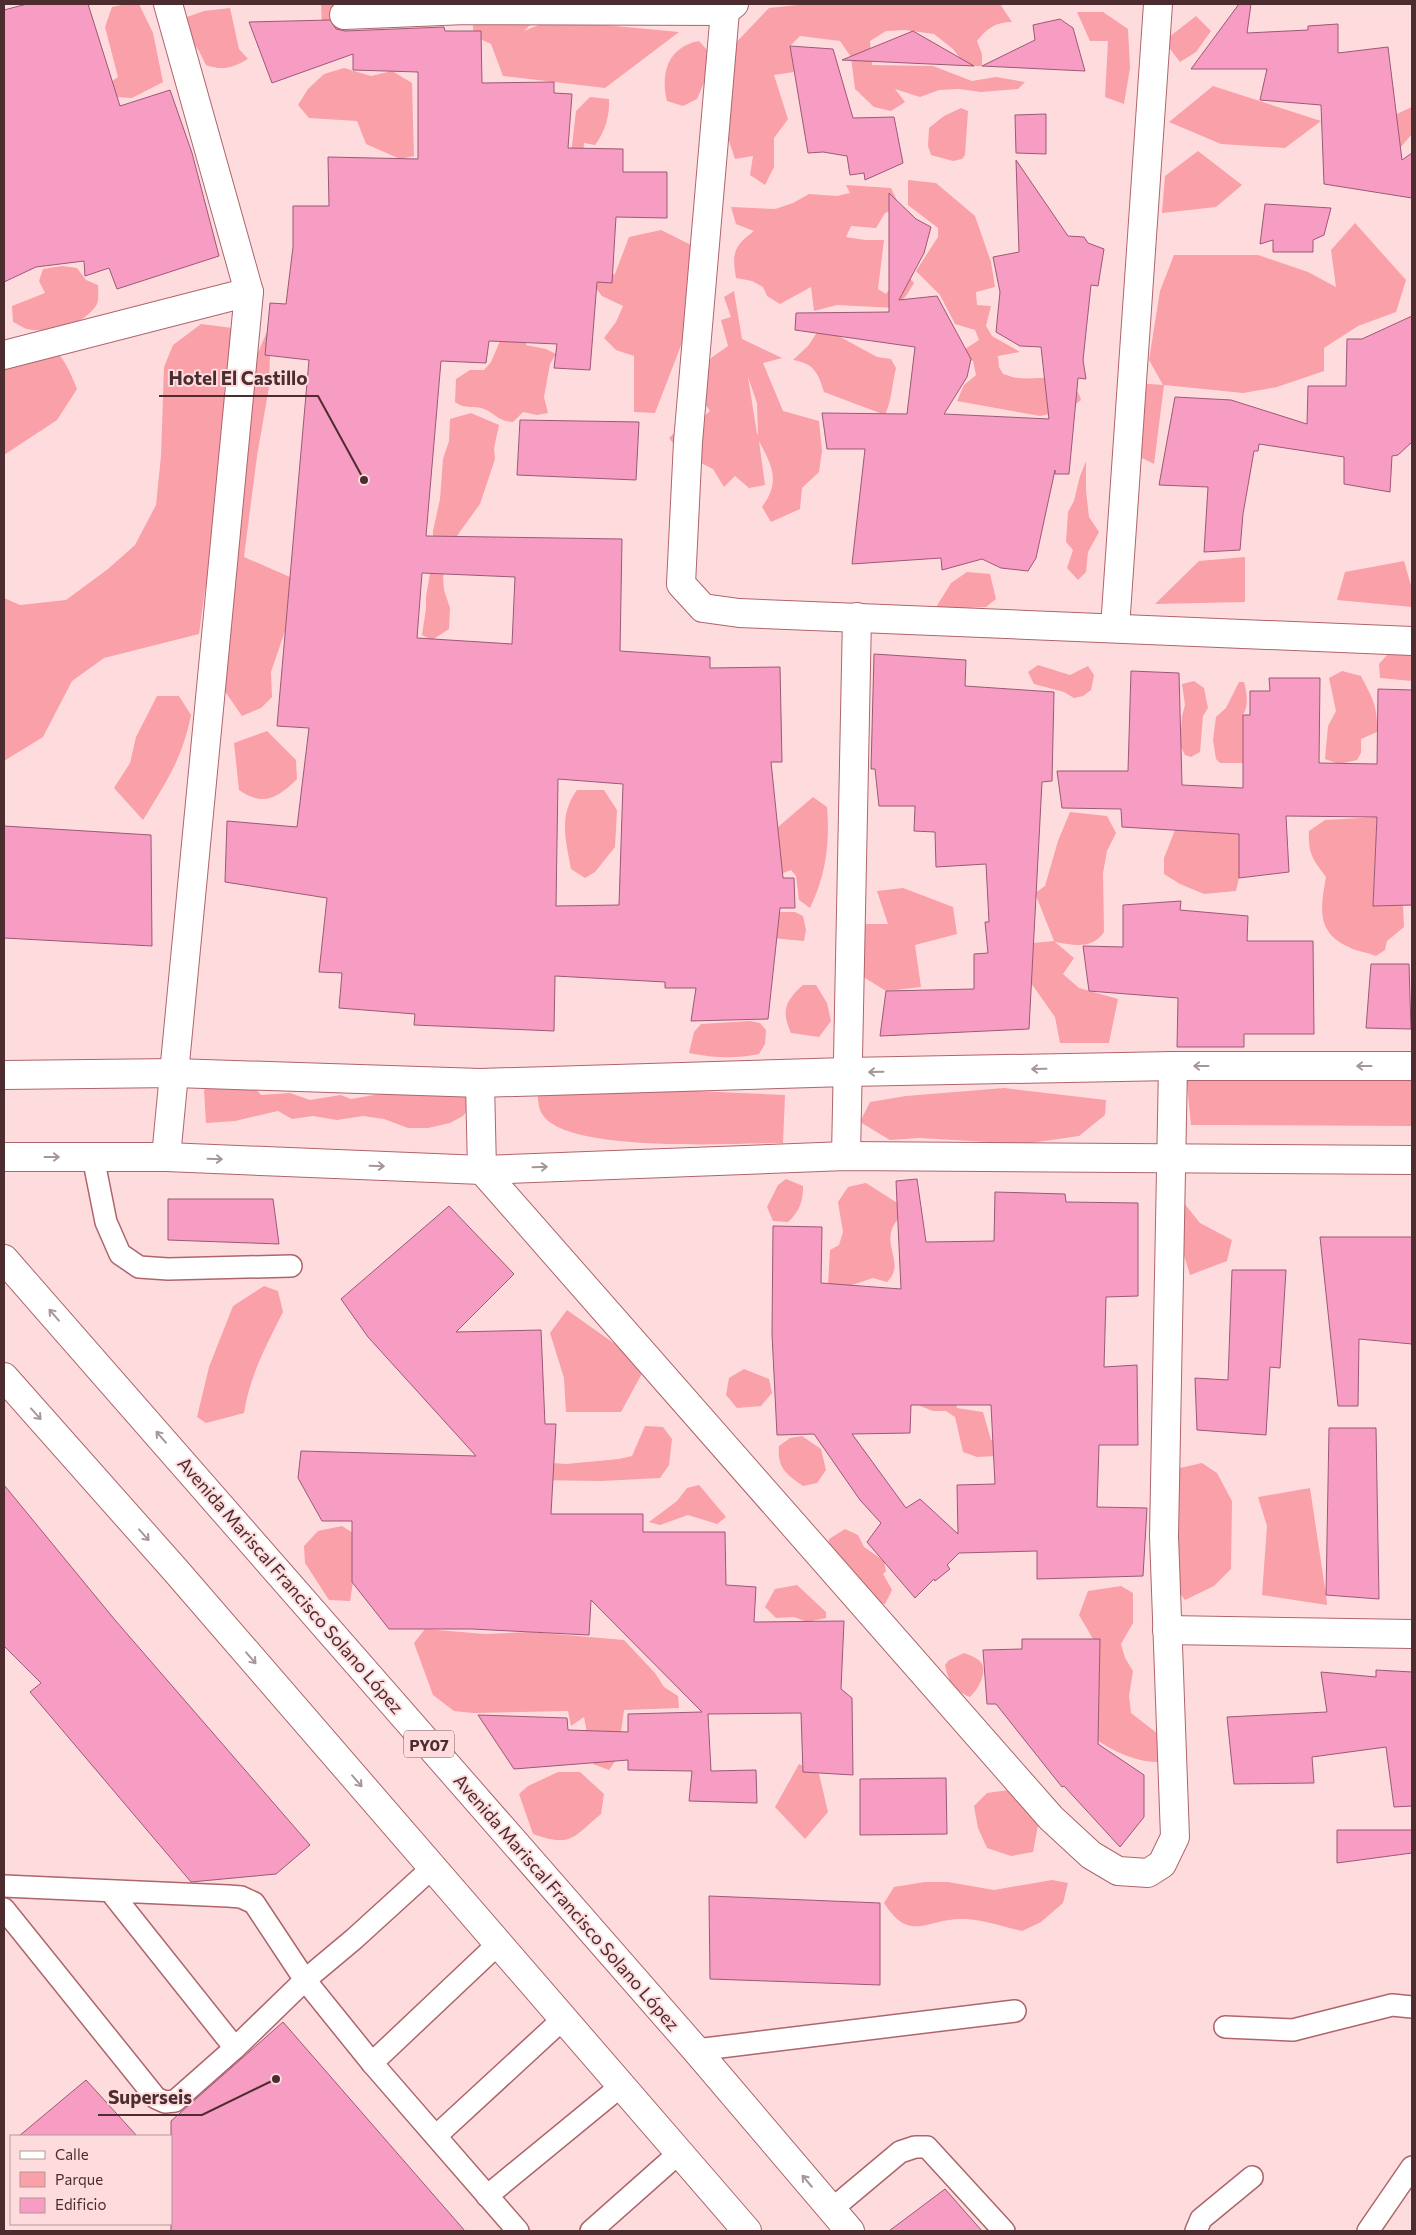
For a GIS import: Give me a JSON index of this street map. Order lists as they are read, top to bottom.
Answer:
{
  "streets": {
    "street": ["Avenida Mariscal Francisco Solano López", "PY07"]
  },
  "places": ["Hotel El Castillo", "Superseis"],
  "legend": ["Calle", "Parque", "Edificio"]
}
